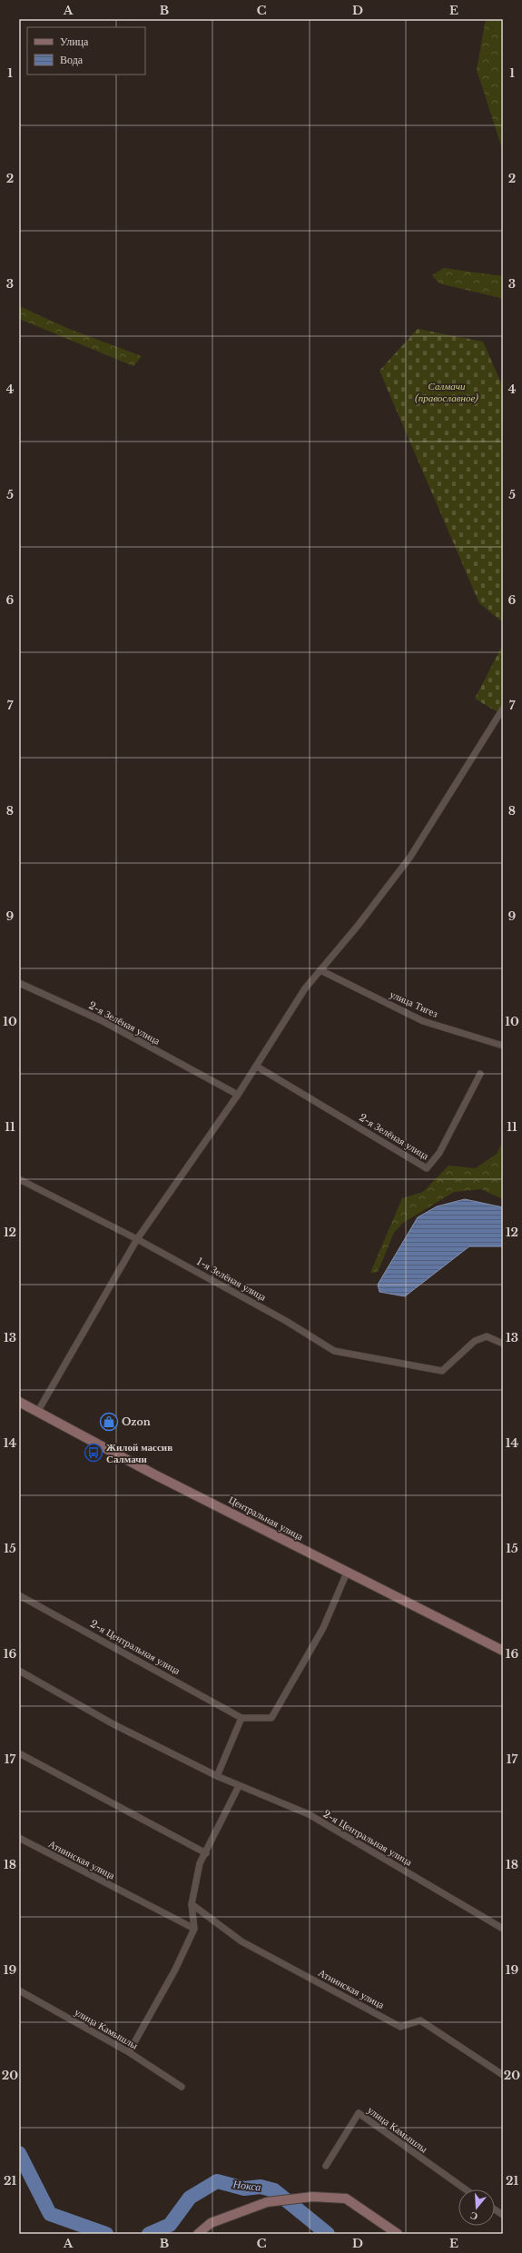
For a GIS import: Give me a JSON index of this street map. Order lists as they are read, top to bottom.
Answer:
{
  "streets": {
    "street": [
      "улица Тигез",
      "2-я Зелёная улица",
      "1-я Зелёная улица",
      "Центральная улица",
      "2-я Центральная улица",
      "Атнинская улица",
      "улица Камышлы"
    ]
  },
  "crossings": [
    ["Центральная улица", "2-я Центральная улица"]
  ],
  "water": ["Нокса"],
  "parks": ["Салмачи (православное)"],
  "places": {
    "shop": ["Ozon"],
    "bus stop": ["Жилой массив Салмачи"]
  },
  "legend": ["Улица", "Вода"],
  "north": "bottom",
  "grid": {
    "columns": [
      "A",
      "B",
      "C",
      "D",
      "E"
    ],
    "rows": [
      "1",
      "2",
      "3",
      "4",
      "5",
      "6",
      "7",
      "8",
      "9",
      "10",
      "11",
      "12",
      "13",
      "14",
      "15",
      "16",
      "17",
      "18",
      "19",
      "20",
      "21"
    ]
  }
}
